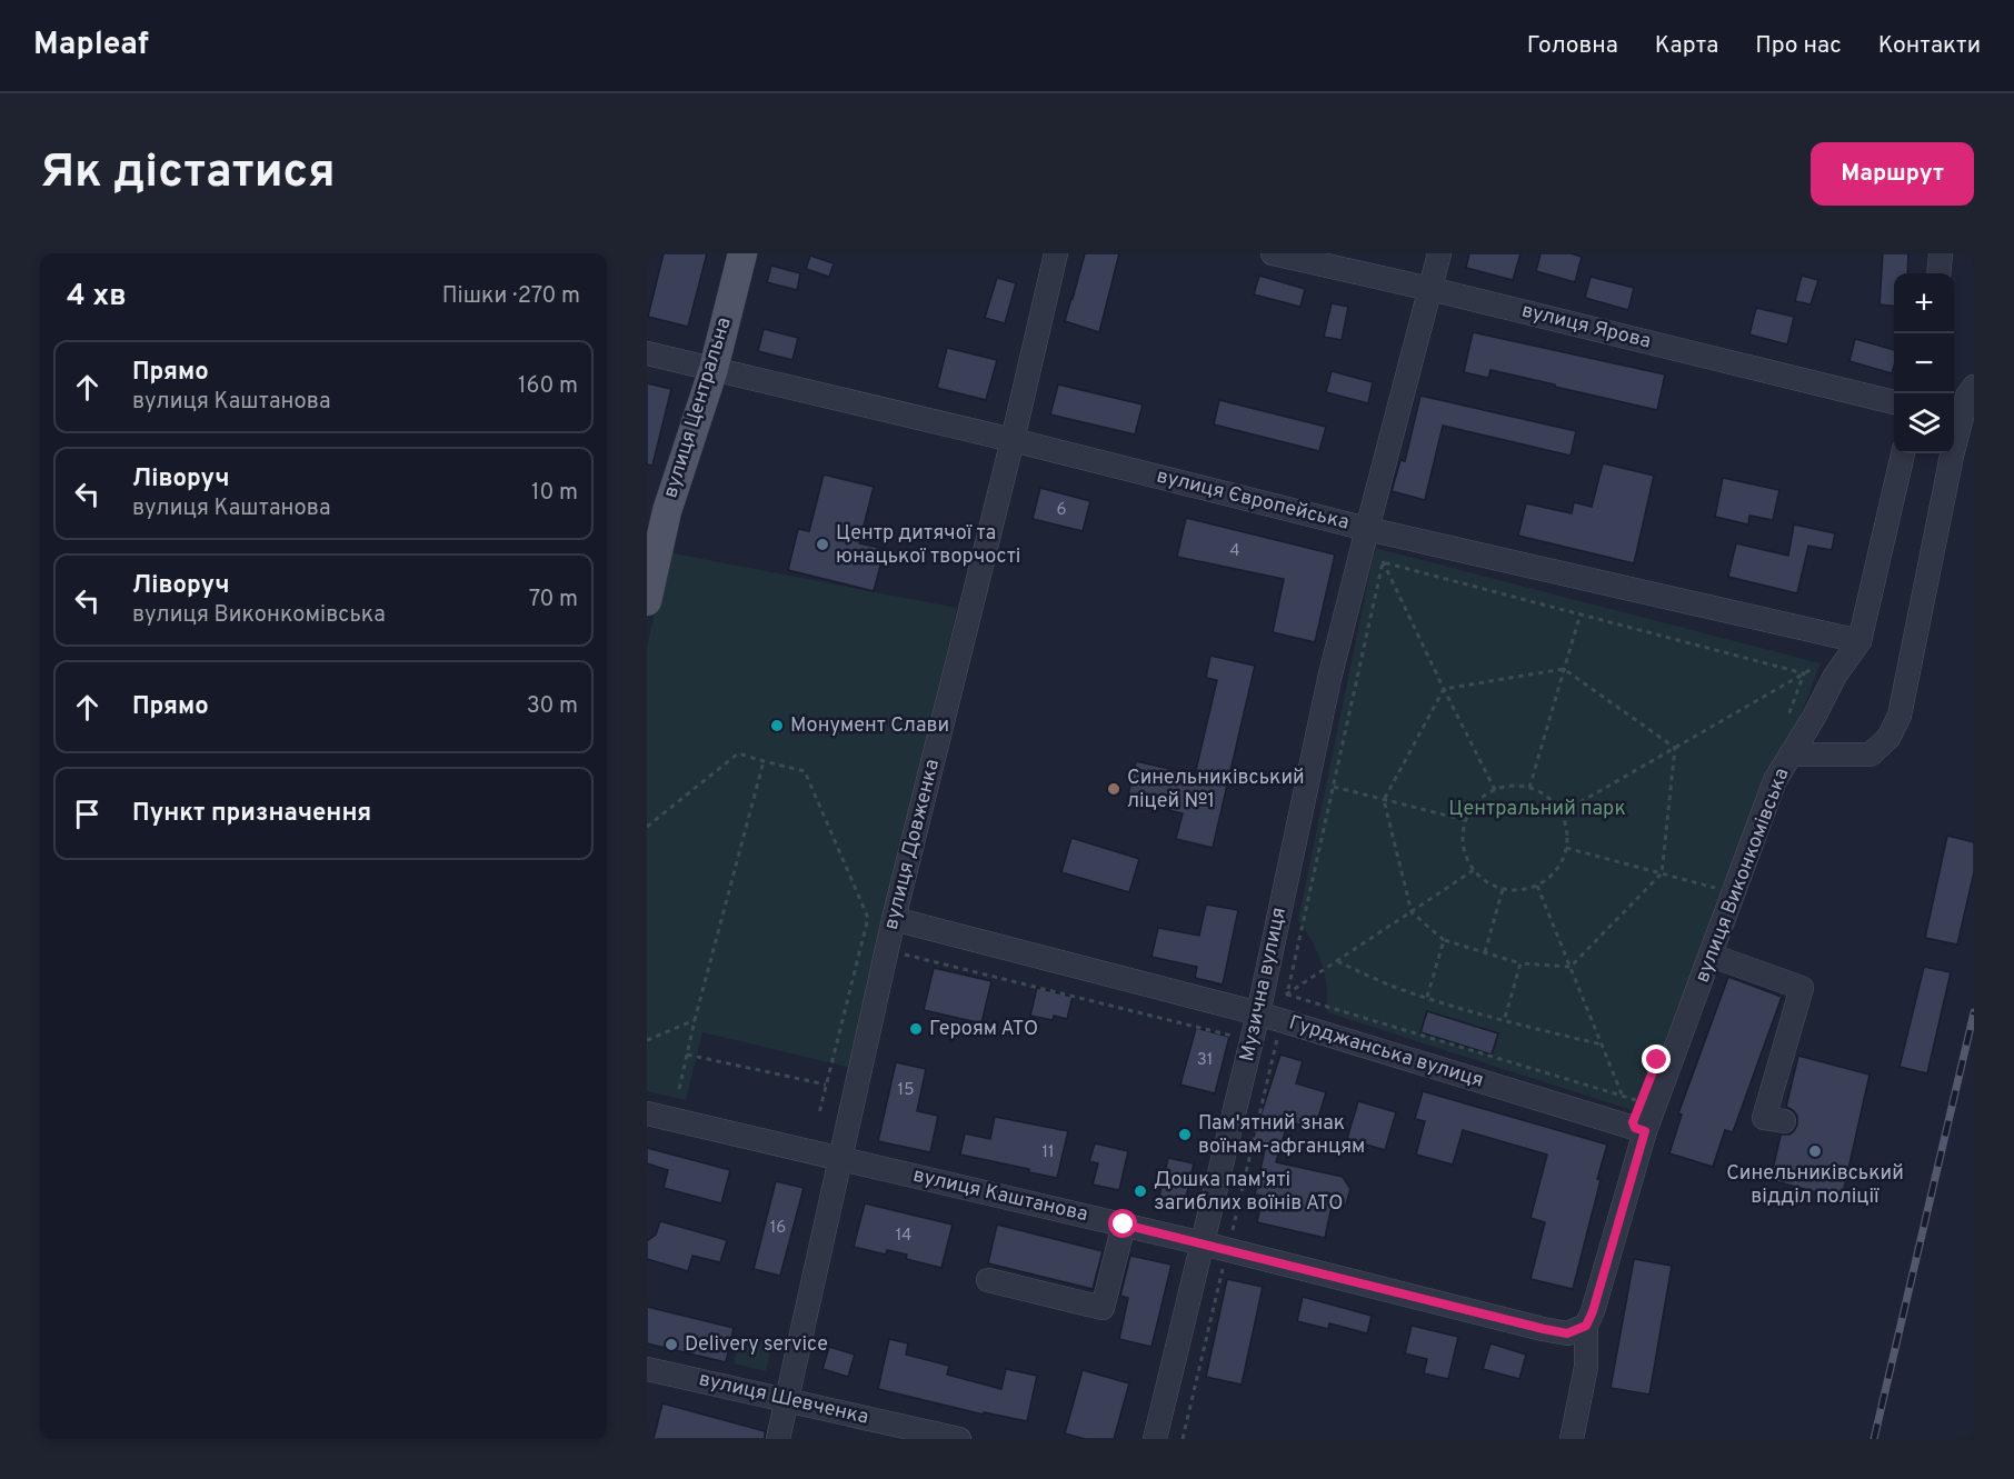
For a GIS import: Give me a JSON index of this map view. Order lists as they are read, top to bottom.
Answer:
{
  "streets": {
    "main road": ["вулиця Центральна"],
    "street": [
      "вулиця Ярова",
      "вулиця Європейська",
      "вулиця Довженка",
      "вулиця Виконкомівська",
      "Музична вулиця",
      "Гурджанська вулиця",
      "вулиця Каштанова",
      "вулиця Шевченка"
    ]
  },
  "crossings": [
    ["вулиця Ярова", "Музична вулиця"],
    ["вулиця Центральна", "вулиця Європейська"],
    ["вулиця Європейська", "вулиця Довженка"],
    ["вулиця Європейська", "вулиця Виконкомівська"],
    ["вулиця Європейська", "Музична вулиця"],
    ["вулиця Довженка", "Гурджанська вулиця"],
    ["вулиця Довженка", "вулиця Каштанова"],
    ["вулиця Довженка", "вулиця Шевченка"],
    ["вулиця Виконкомівська", "Гурджанська вулиця"],
    ["вулиця Виконкомівська", "вулиця Каштанова"],
    ["Музична вулиця", "Гурджанська вулиця"],
    ["Музична вулиця", "вулиця Каштанова"]
  ],
  "parks": ["Центральний парк"],
  "places": [
    "Центр дитячої та юнацької творчості",
    "Монумент Слави",
    "Синельниківський ліцей №1",
    "Героям АТО",
    "Пам'ятний знак воїнам-афганцям",
    "Синельниківський відділ поліції",
    "Дошка пам'яті загиблих воїнів АТО",
    "Delivery service"
  ],
  "house_numbers": [
    "6",
    "4",
    "31",
    "15",
    "11",
    "16",
    "14"
  ],
  "page": {
    "header": "Mapleaf",
    "nav": [
      "Головна",
      "Карта",
      "Про нас",
      "Контакти"
    ],
    "buttons": "Маршрут",
    "title": "Як дістатися",
    "heading": ["4 хв", "Пішки · 270 m"],
    "map_buttons": ["+", "−"],
    "list": [
      ["Прямо", "вулиця Каштанова", "160 m"],
      ["Ліворуч", "вулиця Каштанова", "10 m"],
      ["Ліворуч", "вулиця Виконкомівська", "70 m"],
      ["Прямо", "30 m"],
      "Пункт призначення"
    ]
  }
}
